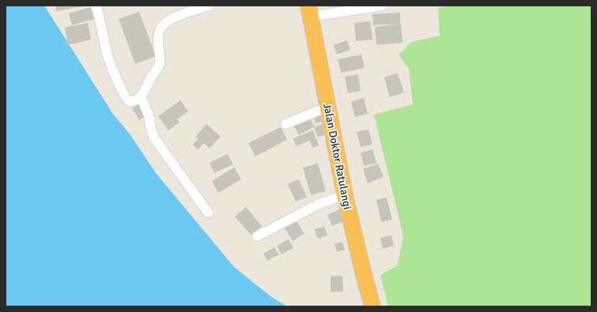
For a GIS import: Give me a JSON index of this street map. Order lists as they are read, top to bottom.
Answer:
{
  "streets": {
    "highway": ["Jalan Doktor Ratulangi"]
  }
}
